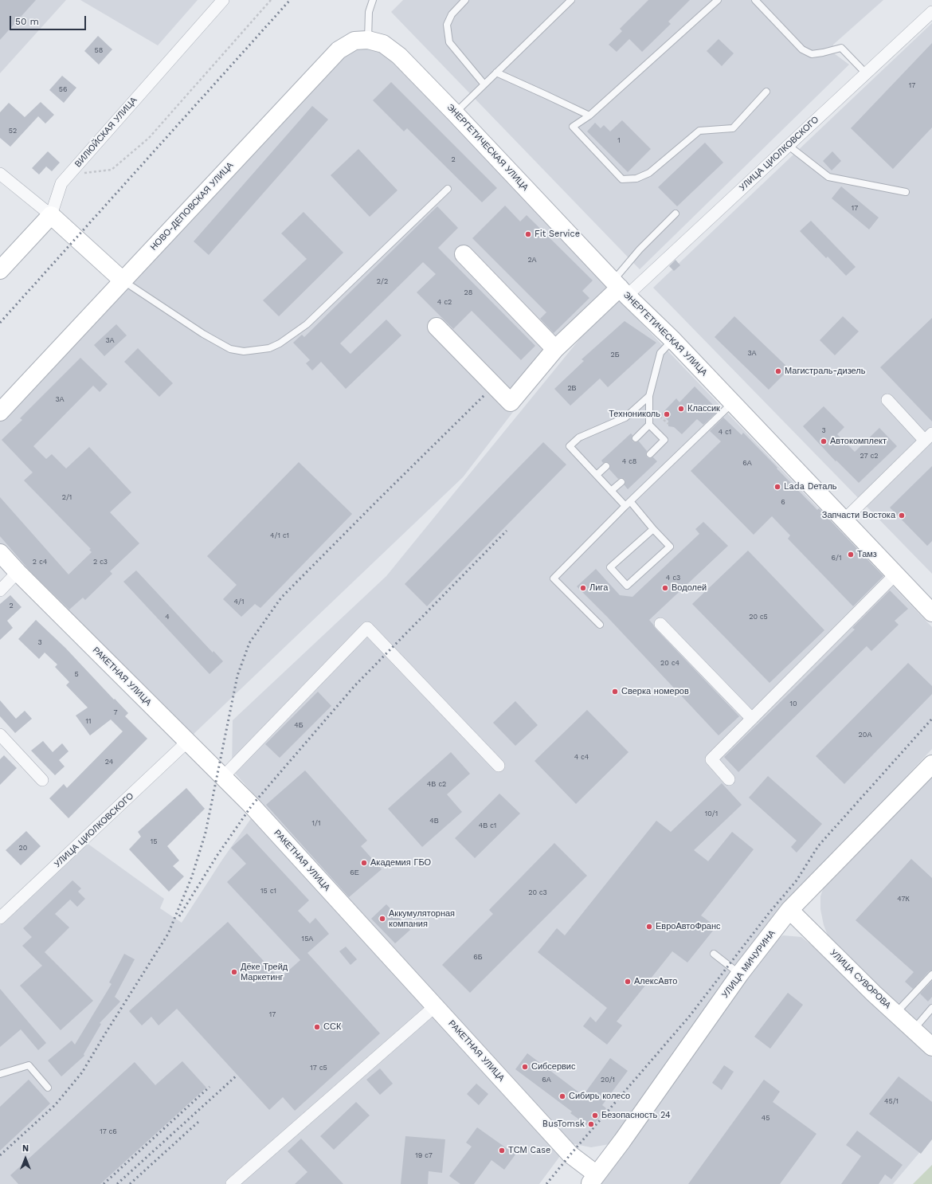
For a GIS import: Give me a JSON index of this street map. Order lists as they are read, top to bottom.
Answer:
{
  "streets": {
    "street": [
      "ВИЛЮЙСКАЯ УЛИЦА",
      "ЭНЕРГЕТИЧЕСКАЯ УЛИЦА",
      "УЛИЦА ЦИОЛКОВСКОГО",
      "НОВО-ДЕПОВСКАЯ УЛИЦА",
      "РАКЕТНАЯ УЛИЦА",
      "УЛИЦА МИЧУРИНА",
      "УЛИЦА СУВОРОВА"
    ]
  },
  "crossings": [
    ["ЭНЕРГЕТИЧЕСКАЯ УЛИЦА", "УЛИЦА ЦИОЛКОВСКОГО"],
    ["ЭНЕРГЕТИЧЕСКАЯ УЛИЦА", "НОВО-ДЕПОВСКАЯ УЛИЦА"],
    ["УЛИЦА ЦИОЛКОВСКОГО", "РАКЕТНАЯ УЛИЦА"],
    ["РАКЕТНАЯ УЛИЦА", "УЛИЦА МИЧУРИНА"],
    ["УЛИЦА МИЧУРИНА", "УЛИЦА СУВОРОВА"]
  ],
  "places": [
    "Fit Service",
    "Магистраль-дизель",
    "Классик",
    "Технониколь",
    "Автокомплект",
    "Lada Dеталь",
    "Запчасти Востока",
    "Тамз",
    "Лига",
    "Водолей",
    "Сверка номеров",
    "Академия ГБО",
    "Аккумуляторная компания",
    "ЕвроАвтоФранс",
    "Дёке Трейд Маркетинг",
    "АлексАвто",
    "ССК",
    "Сибсервис",
    "Сибирь колесо",
    "Безопасность 24",
    "BusTomsk",
    "ТСМ Case"
  ],
  "house_numbers": [
    "58",
    "17",
    "56",
    "52",
    "1",
    "2",
    "17",
    "2А",
    "2/2",
    "28",
    "4 с2",
    "3А",
    "3А",
    "2Б",
    "2В",
    "3А",
    "3",
    "4 с1",
    "27 с2",
    "4 с8",
    "6А",
    "2/1",
    "6",
    "4/1 с1",
    "6/1",
    "2 с4",
    "2 с3",
    "4 с3",
    "4/1",
    "2",
    "4",
    "20 с5",
    "3",
    "20 с4",
    "5",
    "10",
    "7",
    "11",
    "4Б",
    "20А",
    "4 с4",
    "24",
    "4В с2",
    "10/1",
    "4В",
    "1/1",
    "4В с1",
    "15",
    "20",
    "6Е",
    "15 с1",
    "20 с3",
    "47К",
    "15А",
    "6Б",
    "17",
    "17 с5",
    "6А",
    "20/1",
    "45/1",
    "45",
    "17 с6",
    "19 с7"
  ],
  "scale_bar": "50 m",
  "north": "top"
}
